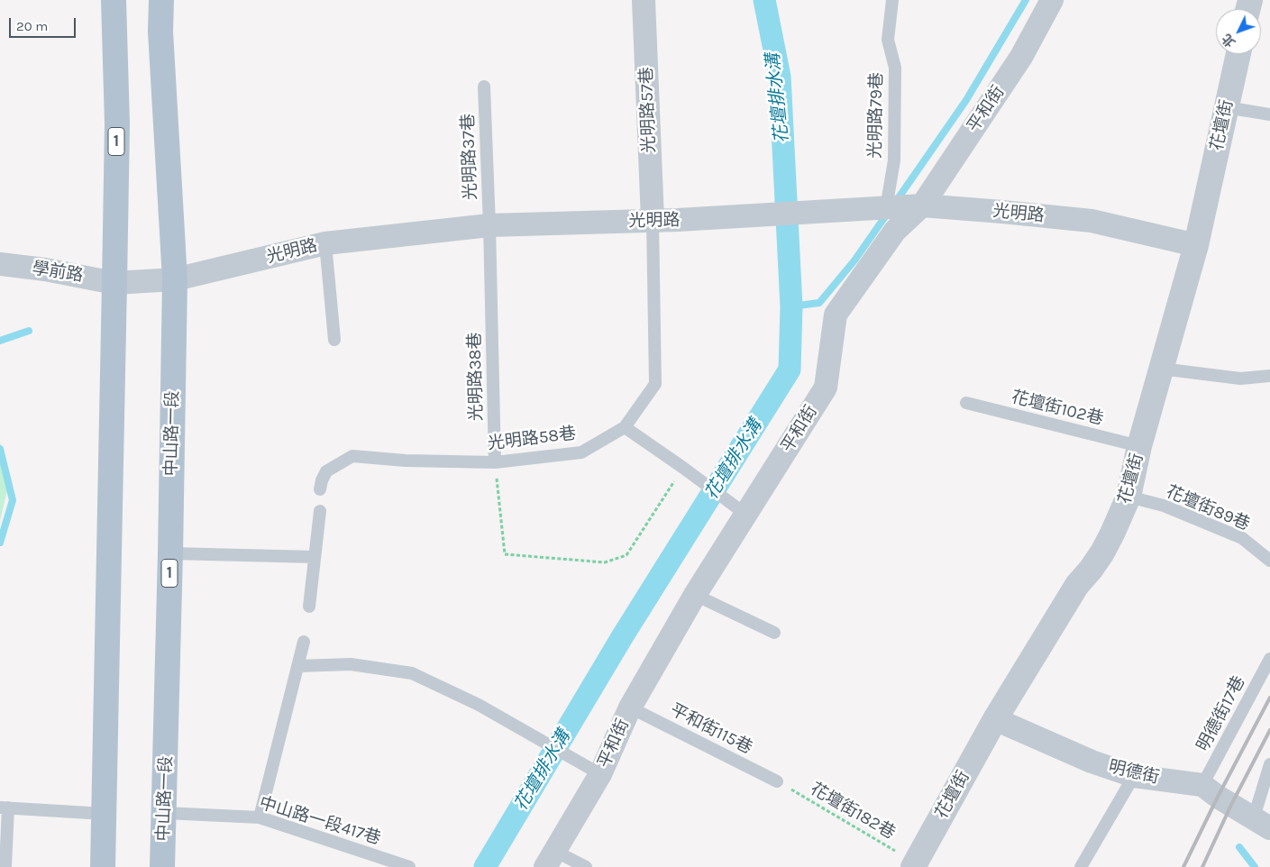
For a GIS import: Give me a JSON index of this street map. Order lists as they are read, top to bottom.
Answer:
{
  "streets": {
    "main road": ["1", "中山路一段"],
    "street": [
      "平和街",
      "光明路57巷",
      "花壇街",
      "光明路",
      "學前路",
      "明德街"
    ],
    "lane": [
      "光明路79巷",
      "光明路37巷",
      "光明路38巷",
      "花壇街102巷",
      "光明路58巷",
      "花壇街89巷",
      "明德街17巷",
      "平和街115巷",
      "中山路一段417巷"
    ],
    "path": ["花壇街182巷"]
  },
  "crossings": [
    ["平和街", "光明路"],
    ["平和街", "平和街115巷"],
    ["光明路57巷", "光明路"],
    ["光明路57巷", "光明路58巷"],
    ["光明路79巷", "光明路"],
    ["花壇街", "光明路"],
    ["花壇街", "花壇街102巷"],
    ["花壇街", "花壇街89巷"],
    ["花壇街", "明德街"],
    ["花壇街", "花壇街182巷"],
    ["1", "光明路"],
    ["1", "學前路"],
    ["光明路37巷", "光明路"],
    ["光明路37巷", "光明路38巷"],
    ["光明路", "學前路"],
    ["光明路", "光明路38巷"],
    ["光明路", "中山路一段"],
    ["光明路", "光明路58巷"],
    ["光明路38巷", "光明路58巷"],
    ["中山路一段", "中山路一段417巷"],
    ["明德街17巷", "明德街"],
    ["平和街115巷", "花壇街182巷"]
  ],
  "water": ["花壇排水溝"],
  "scale_bar": "20 m",
  "north": "bottom left"
}
